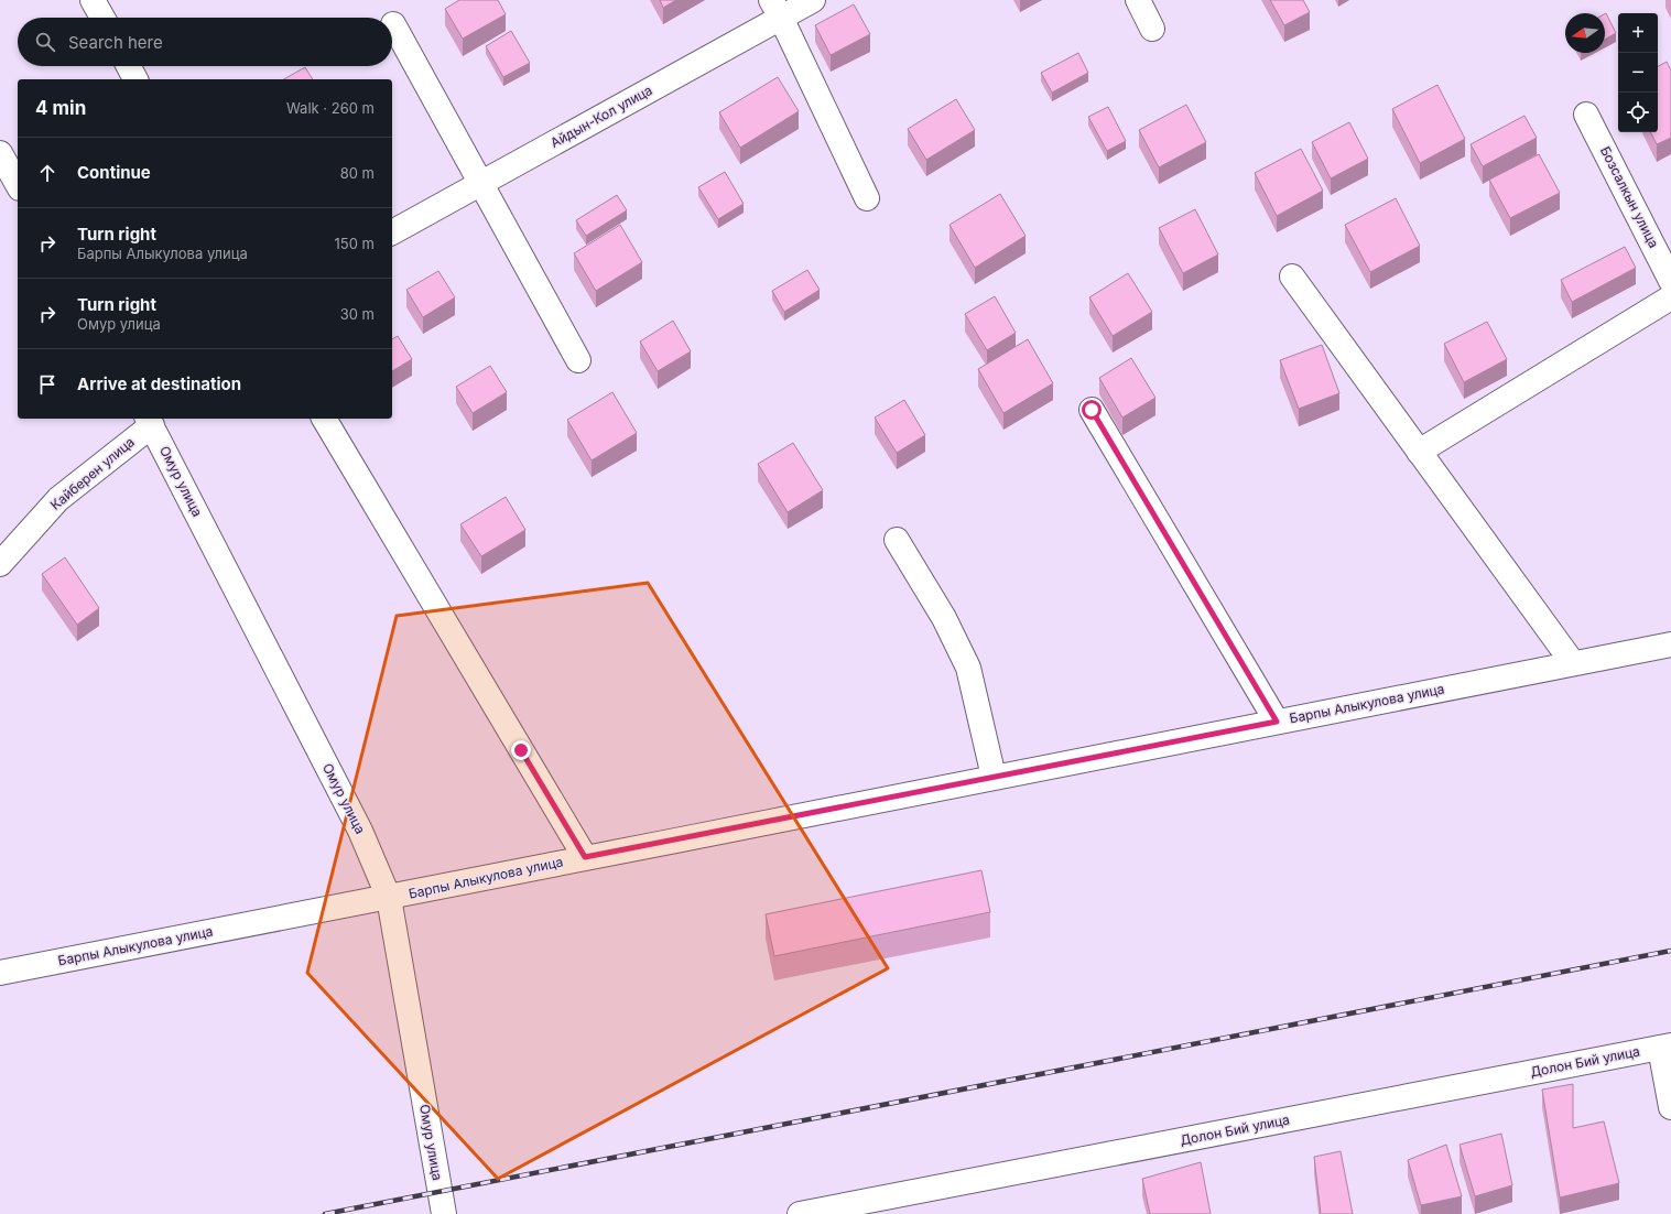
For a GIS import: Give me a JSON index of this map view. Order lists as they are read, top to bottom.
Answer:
{
  "streets": {
    "street": [
      "Айдын-Кол улица",
      "Бозсалкын улица",
      "Кайберен улица",
      "Омур улица",
      "Барпы Алыкулова улица",
      "Долон Бий улица"
    ]
  },
  "crossings": [
    ["Кайберен улица", "Омур улица"],
    ["Омур улица", "Барпы Алыкулова улица"]
  ],
  "north": "left",
  "page": {
    "map_buttons": ["+", "−"],
    "search": "Search here",
    "heading": ["4 min", "Walk · 260 m"],
    "list": [
      ["Continue", "80 m"],
      ["Turn right", "Барпы Алыкулова улица", "150 m"],
      ["Turn right", "Омур улица", "30 m"],
      "Arrive at destination"
    ]
  }
}
